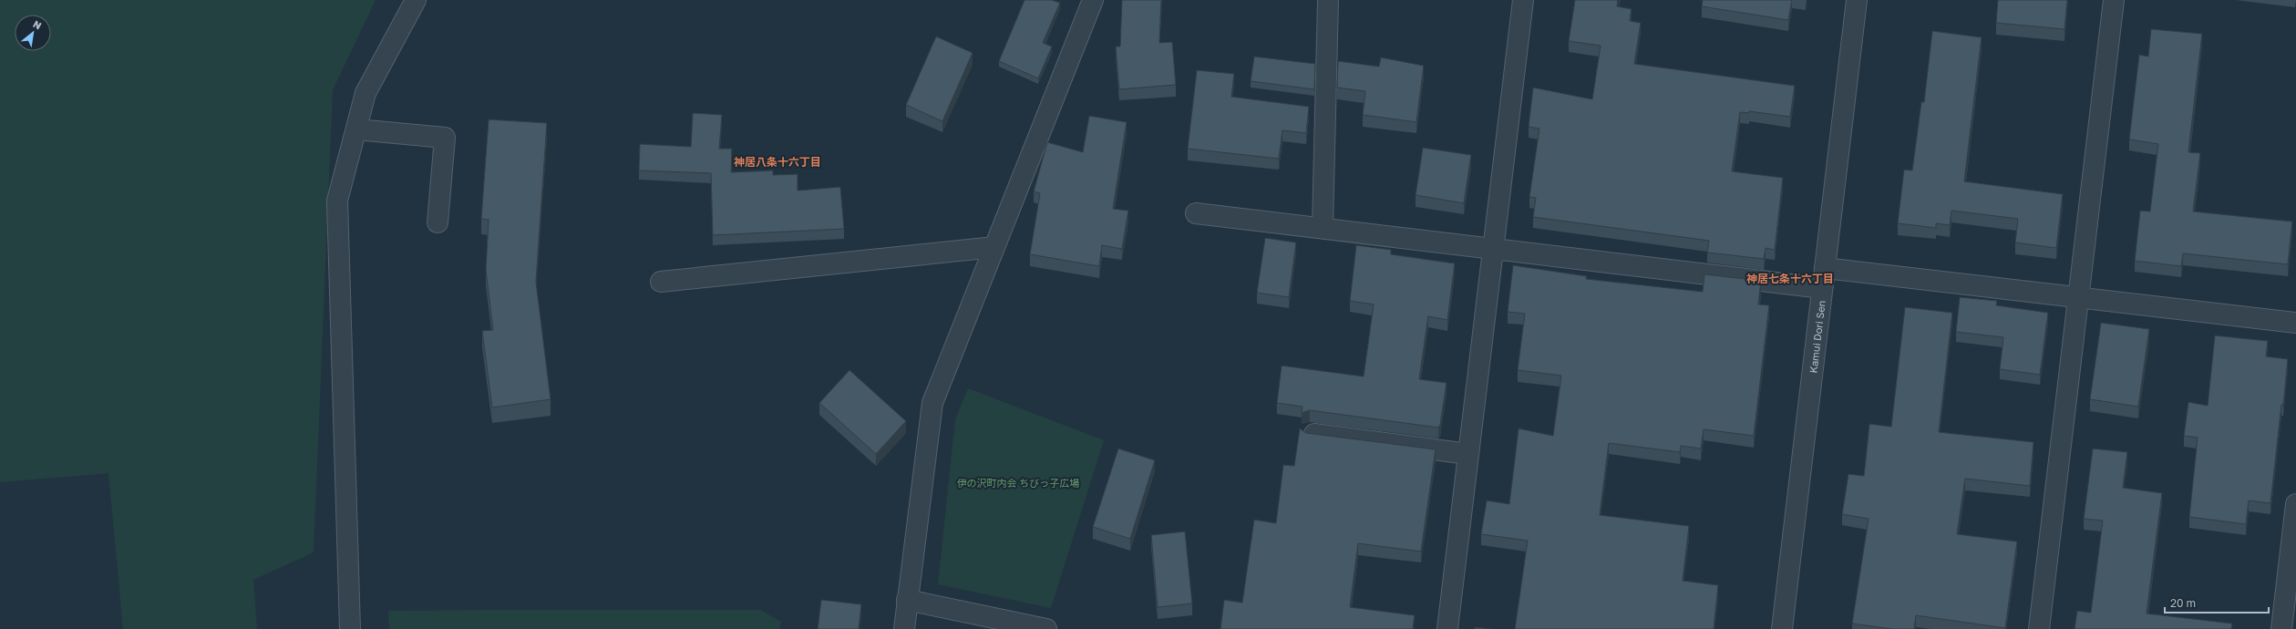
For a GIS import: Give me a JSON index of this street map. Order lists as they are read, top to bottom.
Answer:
{
  "streets": {
    "street": ["Kamui Dori Sen"]
  },
  "districts": ["神居八条十六丁目", "神居七条十六丁目"],
  "parks": ["伊の沢町内会 ちびっ子広場"],
  "scale_bar": "20 m",
  "north": "top right"
}
